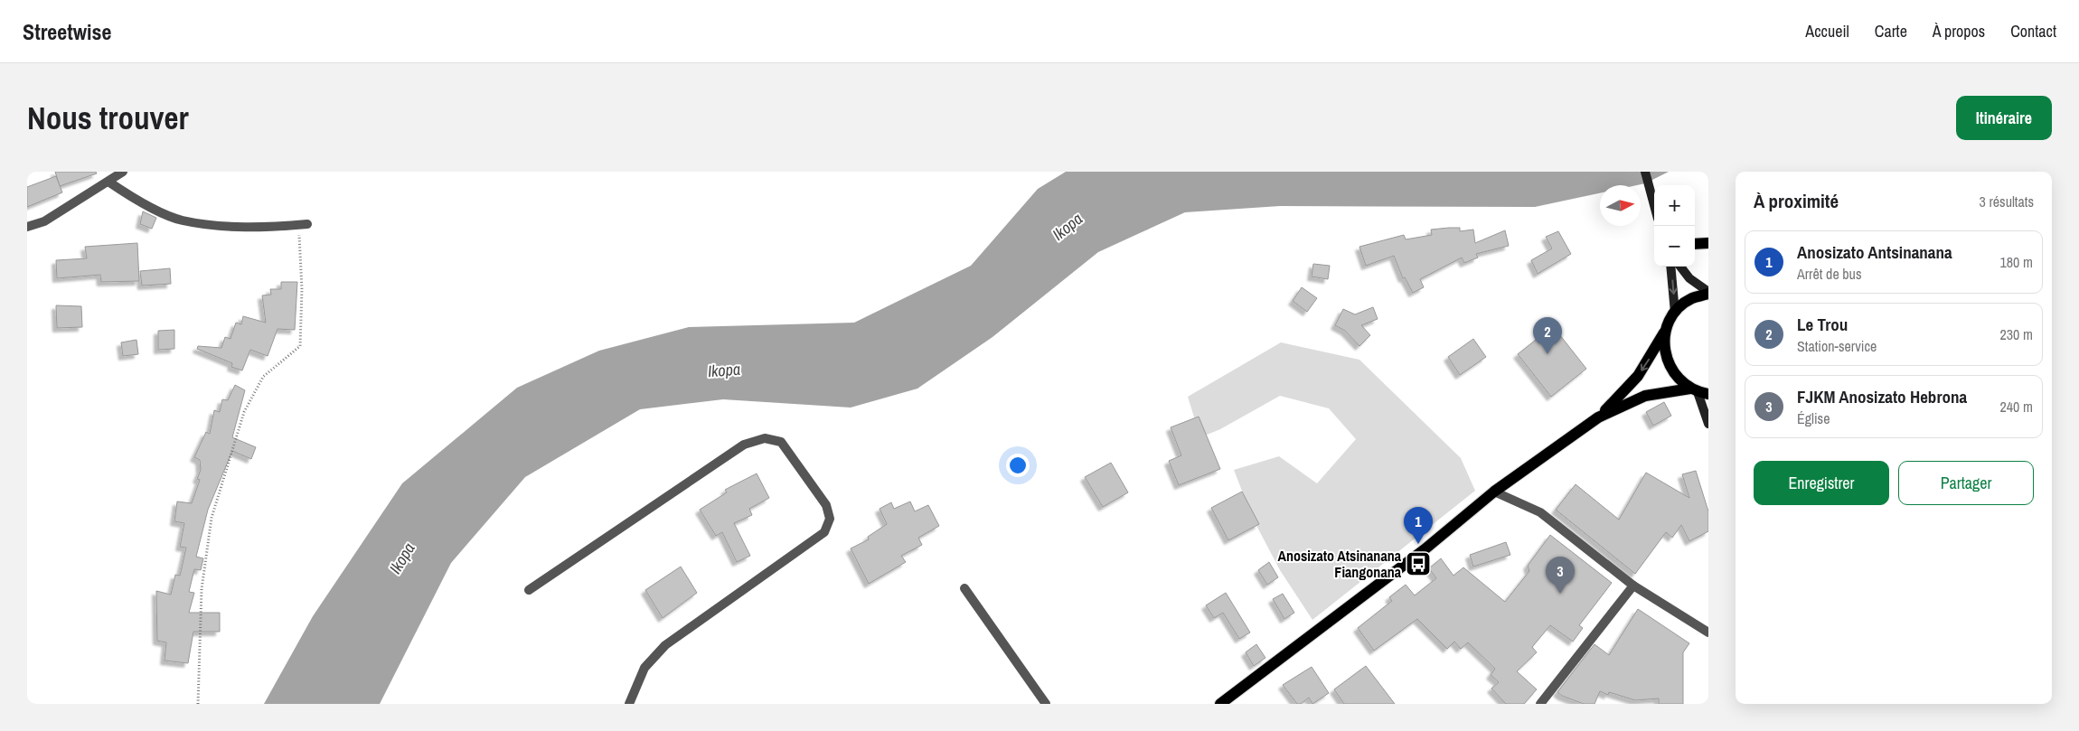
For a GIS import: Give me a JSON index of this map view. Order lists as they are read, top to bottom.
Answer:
{
  "water": ["Ikopa"],
  "places": {
    "bus stop": ["Anosizato Atsinanana Fiangonana"]
  },
  "north": "right",
  "page": {
    "header": "Streetwise",
    "nav": [
      "Accueil",
      "Carte",
      "À propos",
      "Contact"
    ],
    "buttons": [
      "Itinéraire",
      ["Enregistrer", "Partager"]
    ],
    "title": "Nous trouver",
    "heading": ["À proximité", "3 résultats"],
    "map_buttons": ["+", "−"],
    "list": [
      {
        "mark": "1",
        "name": "Anosizato Antsinanana",
        "note": "Arrêt de bus",
        "value": "180 m"
      },
      {
        "mark": "2",
        "name": "Le Trou",
        "note": "Station-service",
        "value": "230 m"
      },
      {
        "mark": "3",
        "name": "FJKM Anosizato Hebrona",
        "note": "Église",
        "value": "240 m"
      }
    ],
    "pins": ["2", "1", "3"]
  }
}
